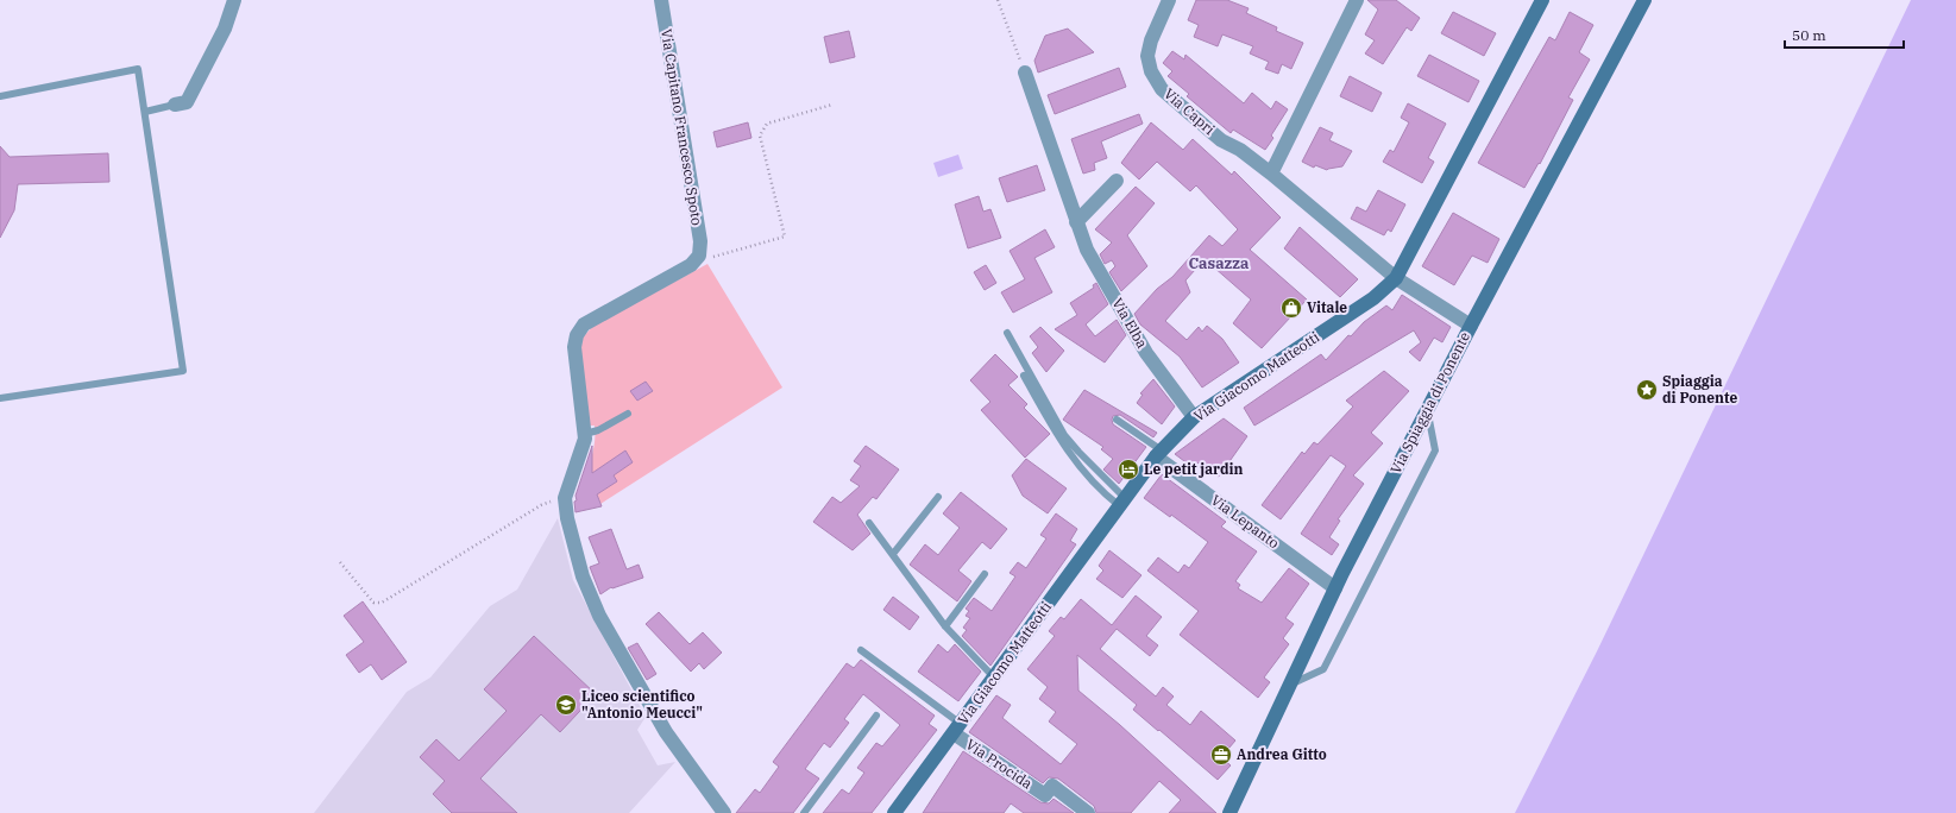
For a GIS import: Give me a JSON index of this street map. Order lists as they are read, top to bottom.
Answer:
{
  "streets": {
    "street": [
      "Via Capri",
      "Via Capitano Francesco Spoto",
      "Via Elba",
      "Via Giacomo Matteotti",
      "Via Spiaggia di Ponente",
      "Via Lepanto",
      "Via Procida"
    ]
  },
  "crossings": [
    ["Via Capri", "Via Giacomo Matteotti"],
    ["Via Capri", "Via Spiaggia di Ponente"],
    ["Via Elba", "Via Giacomo Matteotti"],
    ["Via Giacomo Matteotti", "Via Lepanto"],
    ["Via Giacomo Matteotti", "Via Procida"],
    ["Via Spiaggia di Ponente", "Via Lepanto"]
  ],
  "districts": ["Casazza"],
  "places": {
    "shop": ["Vitale"],
    "place": ["Spiaggia di Ponente"],
    "hotel": ["Le petit jardin"],
    "school or university": ["Liceo scientifico \"Antonio Meucci\""],
    "office": ["Andrea Gitto"]
  },
  "scale_bar": "50 m"
}
